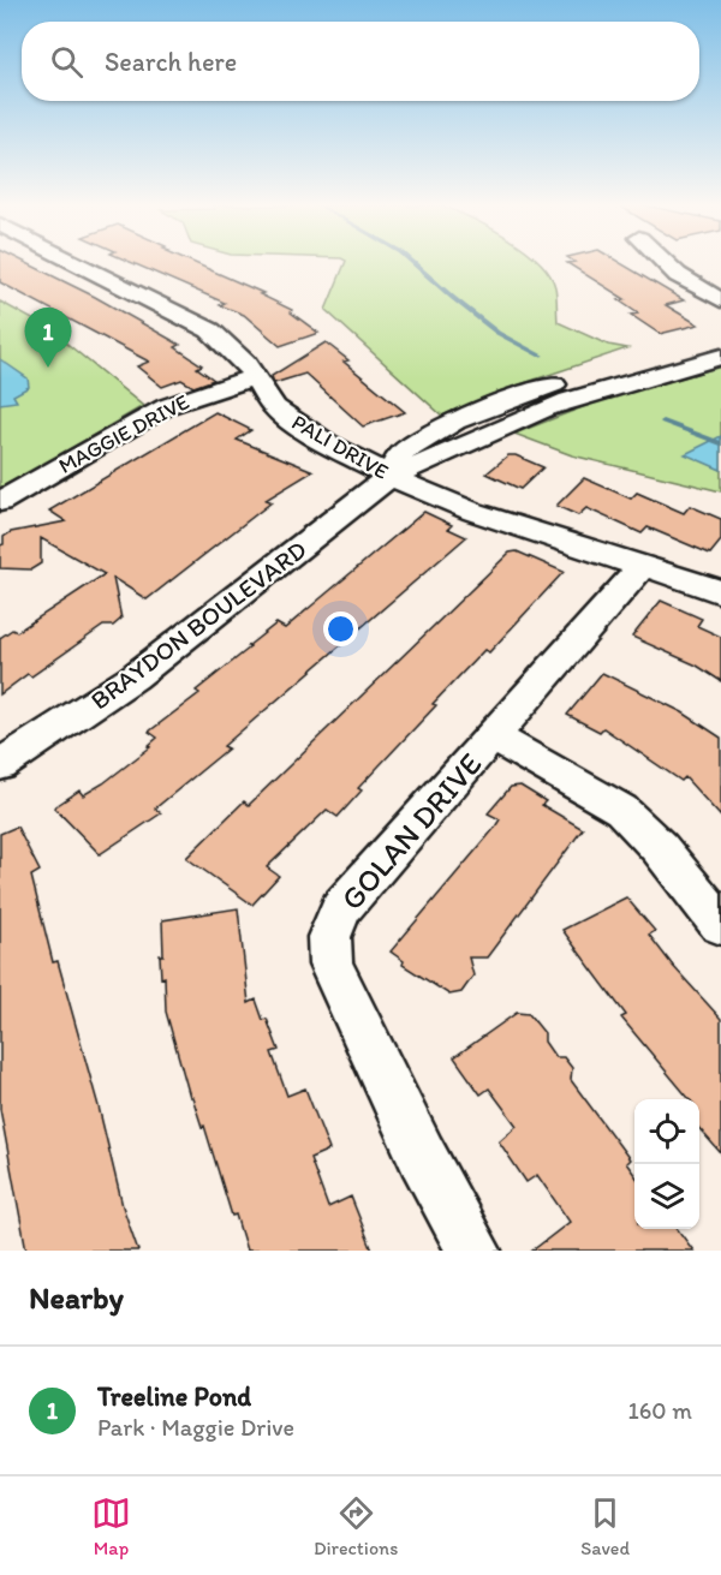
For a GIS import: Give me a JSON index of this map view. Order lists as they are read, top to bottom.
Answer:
{
  "streets": {
    "street": [
      "MAGGIE DRIVE",
      "PALI DRIVE",
      "BRAYDON BOULEVARD",
      "GOLAN DRIVE"
    ]
  },
  "crossings": [
    ["MAGGIE DRIVE", "PALI DRIVE"],
    ["PALI DRIVE", "BRAYDON BOULEVARD"],
    ["PALI DRIVE", "GOLAN DRIVE"]
  ],
  "page": {
    "search": "Search here",
    "pins": "1",
    "heading": "Nearby",
    "list": [
      {
        "mark": "1",
        "name": "Treeline Pond",
        "note": "Park · Maggie Drive",
        "value": "160 m"
      }
    ],
    "nav": ["Map", "Directions", "Saved"]
  }
}
